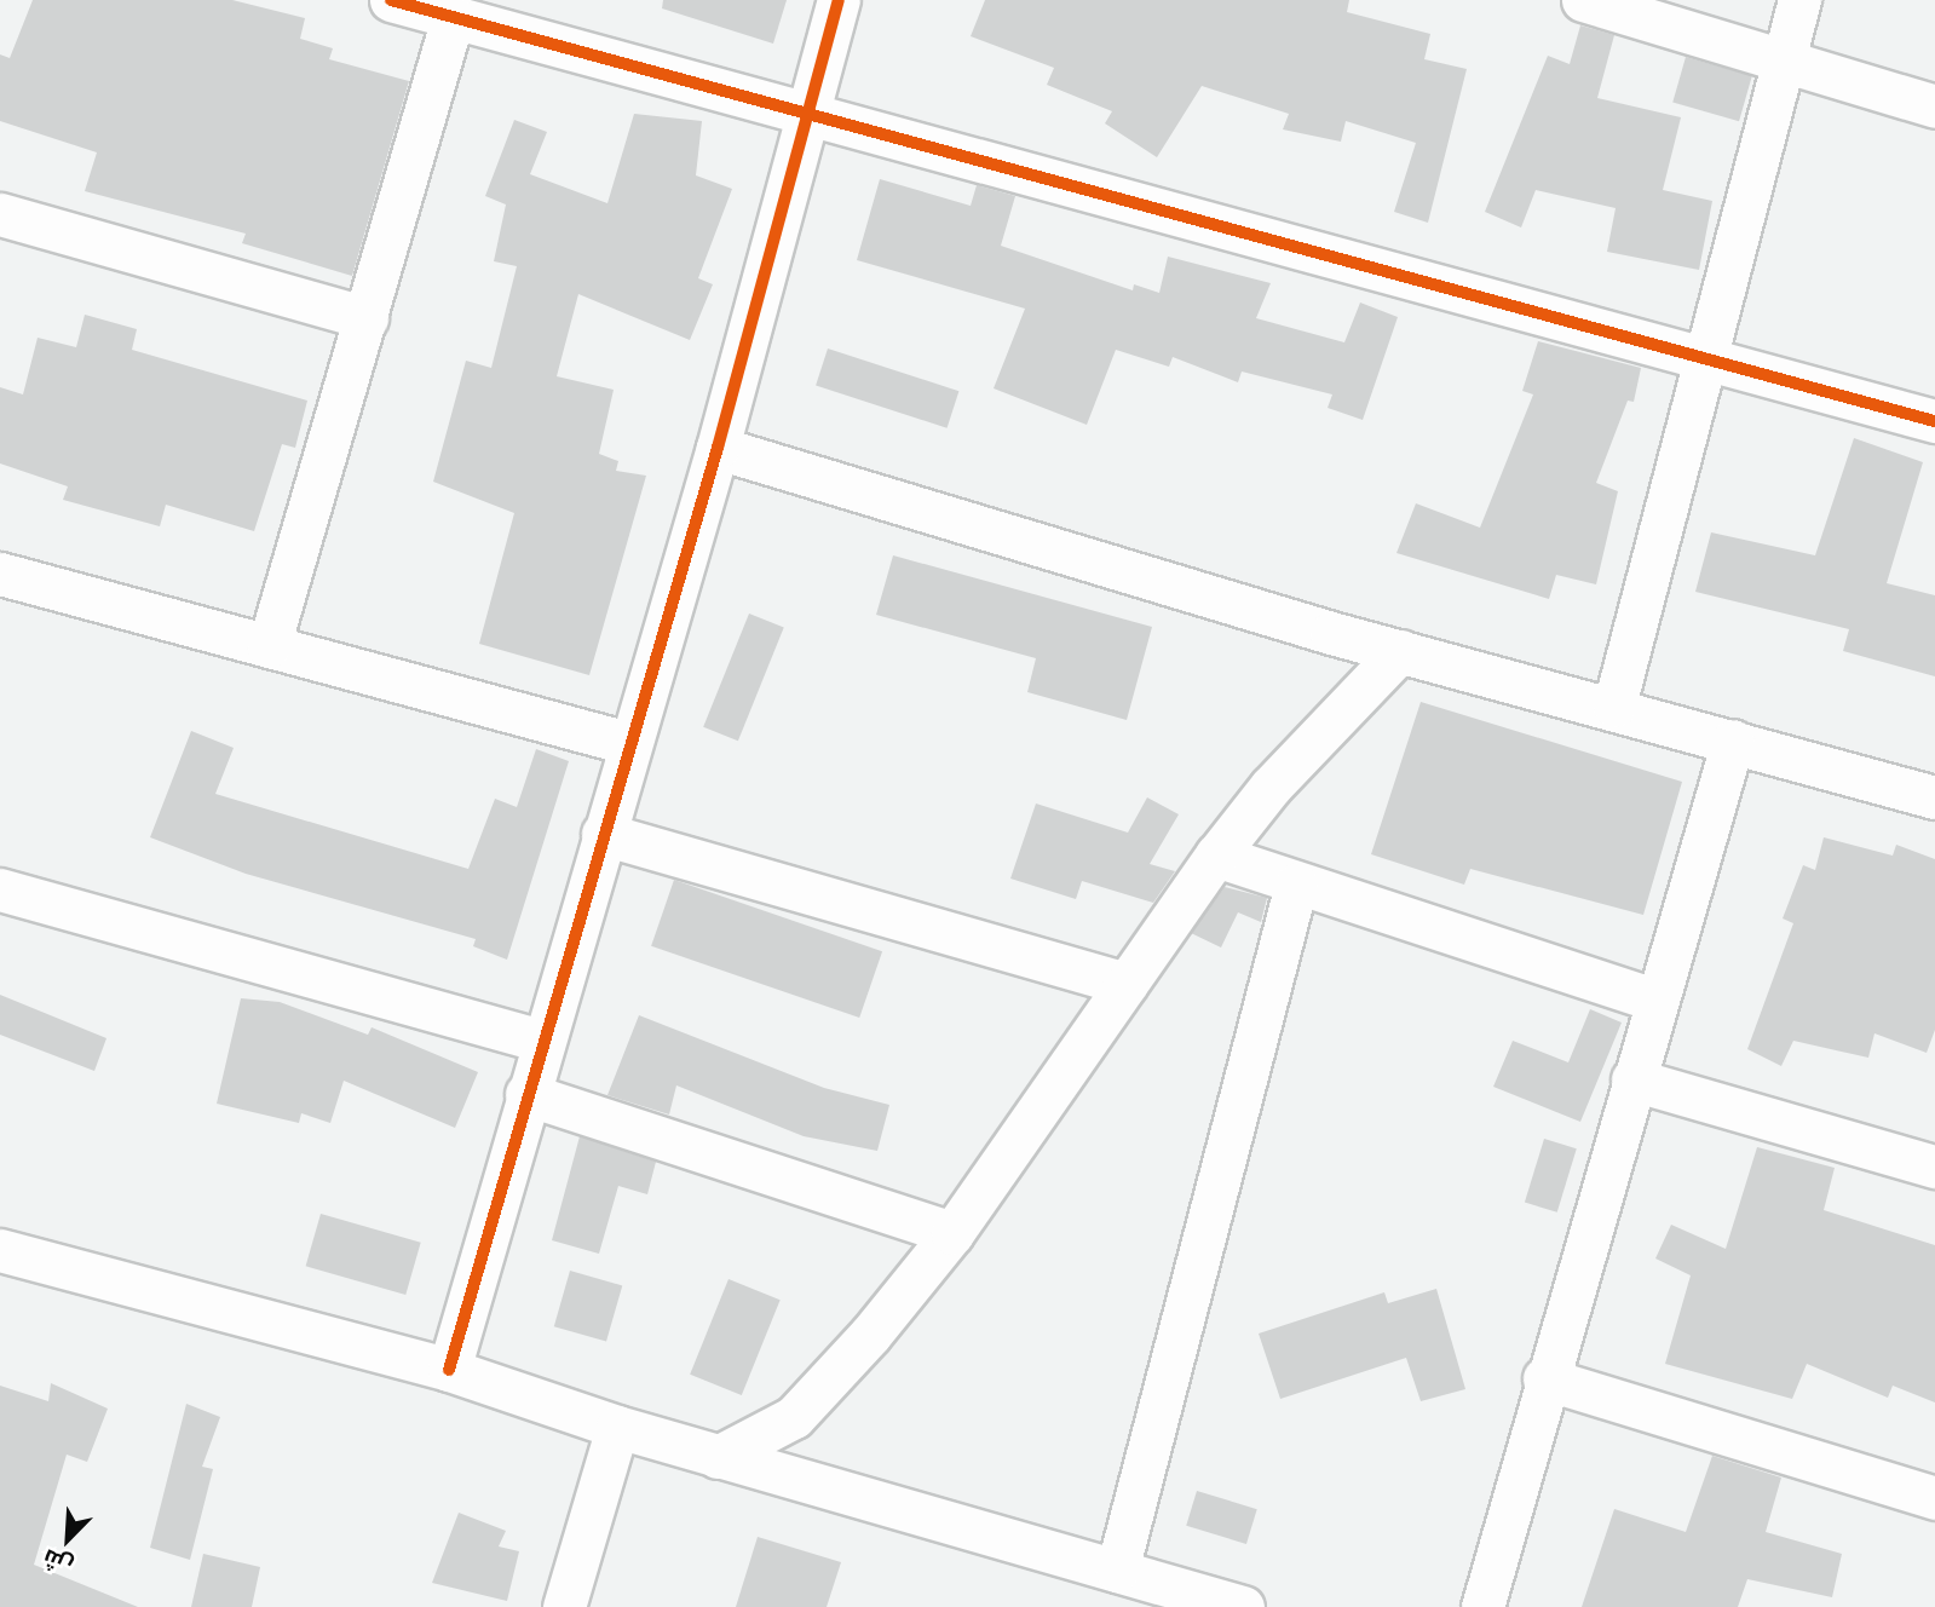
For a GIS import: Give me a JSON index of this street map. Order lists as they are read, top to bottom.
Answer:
{
  "north": "bottom left"
}
